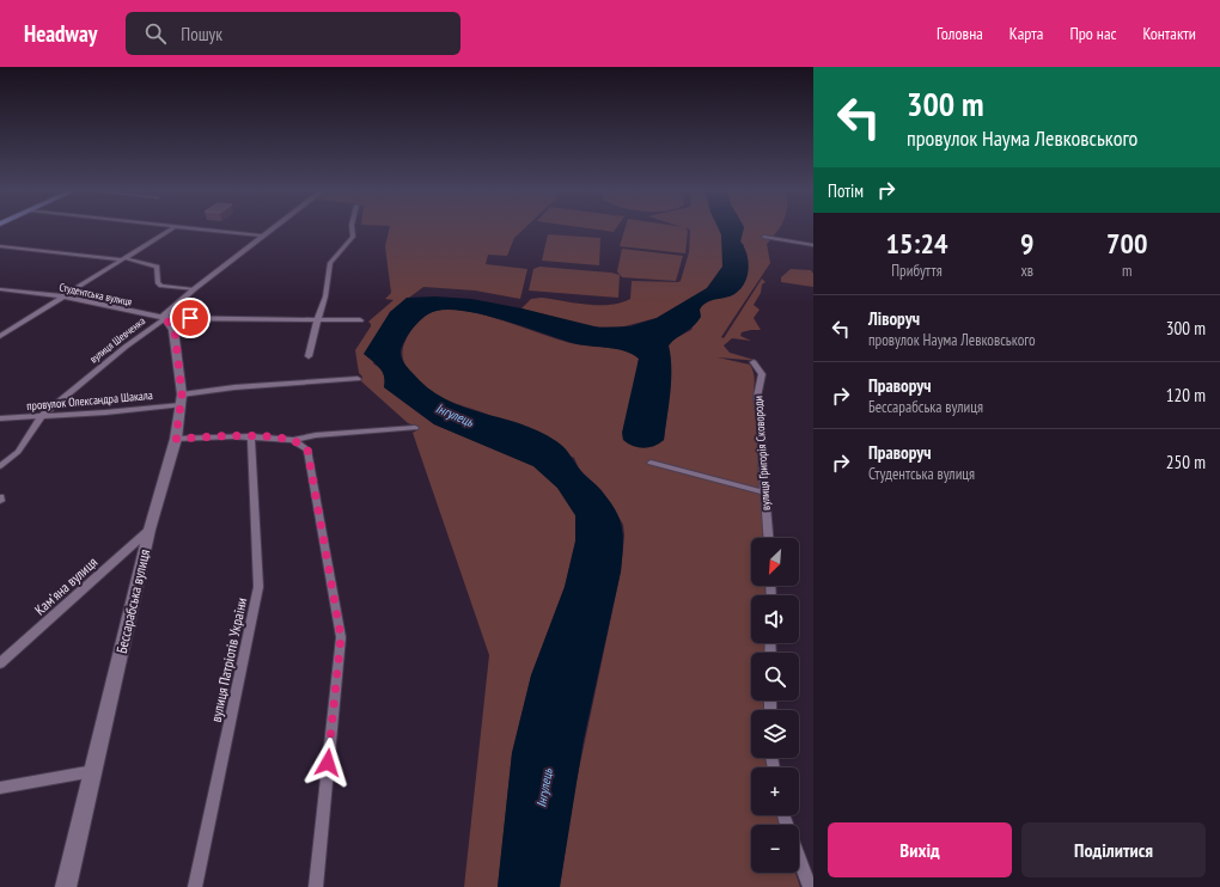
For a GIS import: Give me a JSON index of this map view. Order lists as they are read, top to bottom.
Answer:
{
  "streets": {
    "main road": ["вулиця Шевченка", "Бессарабська вулиця"],
    "street": [
      "Студентська вулиця",
      "провулок Олександра Шакала",
      "вулиця Григорія Сковороди",
      "Камʼяна вулиця",
      "вулиця Патріотів України"
    ]
  },
  "crossings": [
    ["Студентська вулиця", "вулиця Шевченка"],
    ["Студентська вулиця", "Бессарабська вулиця"],
    ["вулиця Шевченка", "провулок Олександра Шакала"],
    ["вулиця Шевченка", "Бессарабська вулиця"],
    ["провулок Олександра Шакала", "Бессарабська вулиця"],
    ["Камʼяна вулиця", "Бессарабська вулиця"]
  ],
  "water": ["Інгулець"],
  "north": "bottom left",
  "page": {
    "header": "Headway",
    "search": "Пошук",
    "nav": [
      "Головна",
      "Карта",
      "Про нас",
      "Контакти"
    ],
    "turn": ["300 m", "провулок Наума Левковського"],
    "then": "Потім",
    "eta": [
      "15:24",
      "Прибуття",
      "9",
      "хв",
      "700",
      "m"
    ],
    "list": [
      {
        "name": "Ліворуч",
        "note": "провулок Наума Левковського",
        "value": "300 m"
      },
      {
        "name": "Праворуч",
        "note": "Бессарабська вулиця",
        "value": "120 m"
      },
      {
        "name": "Праворуч",
        "note": "Студентська вулиця",
        "value": "250 m"
      }
    ],
    "map_buttons": ["+", "−"],
    "buttons": ["Вихід", "Поділитися"]
  }
}
